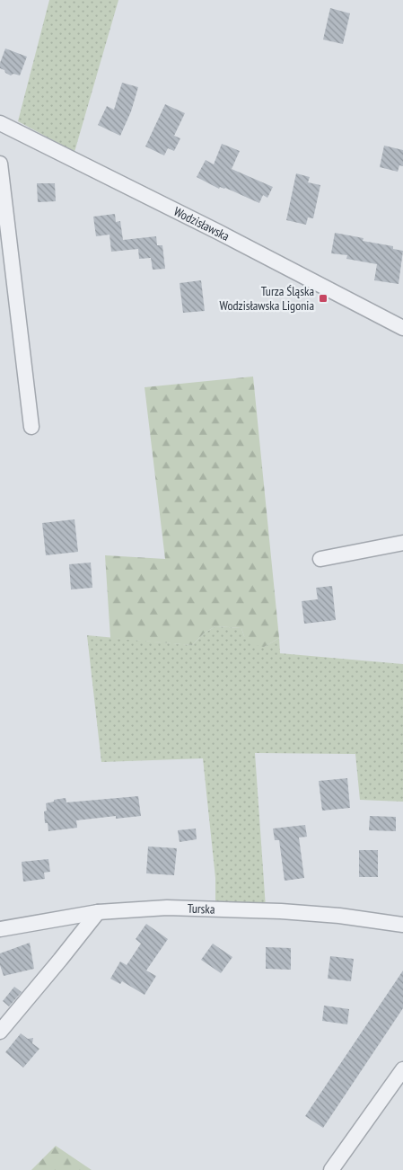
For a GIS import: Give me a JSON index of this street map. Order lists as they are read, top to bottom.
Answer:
{
  "streets": {
    "street": ["Wodzisławska", "Turska"]
  },
  "places": {
    "transit": ["Turza Śląska Wodzisławska Ligonia"]
  }
}
